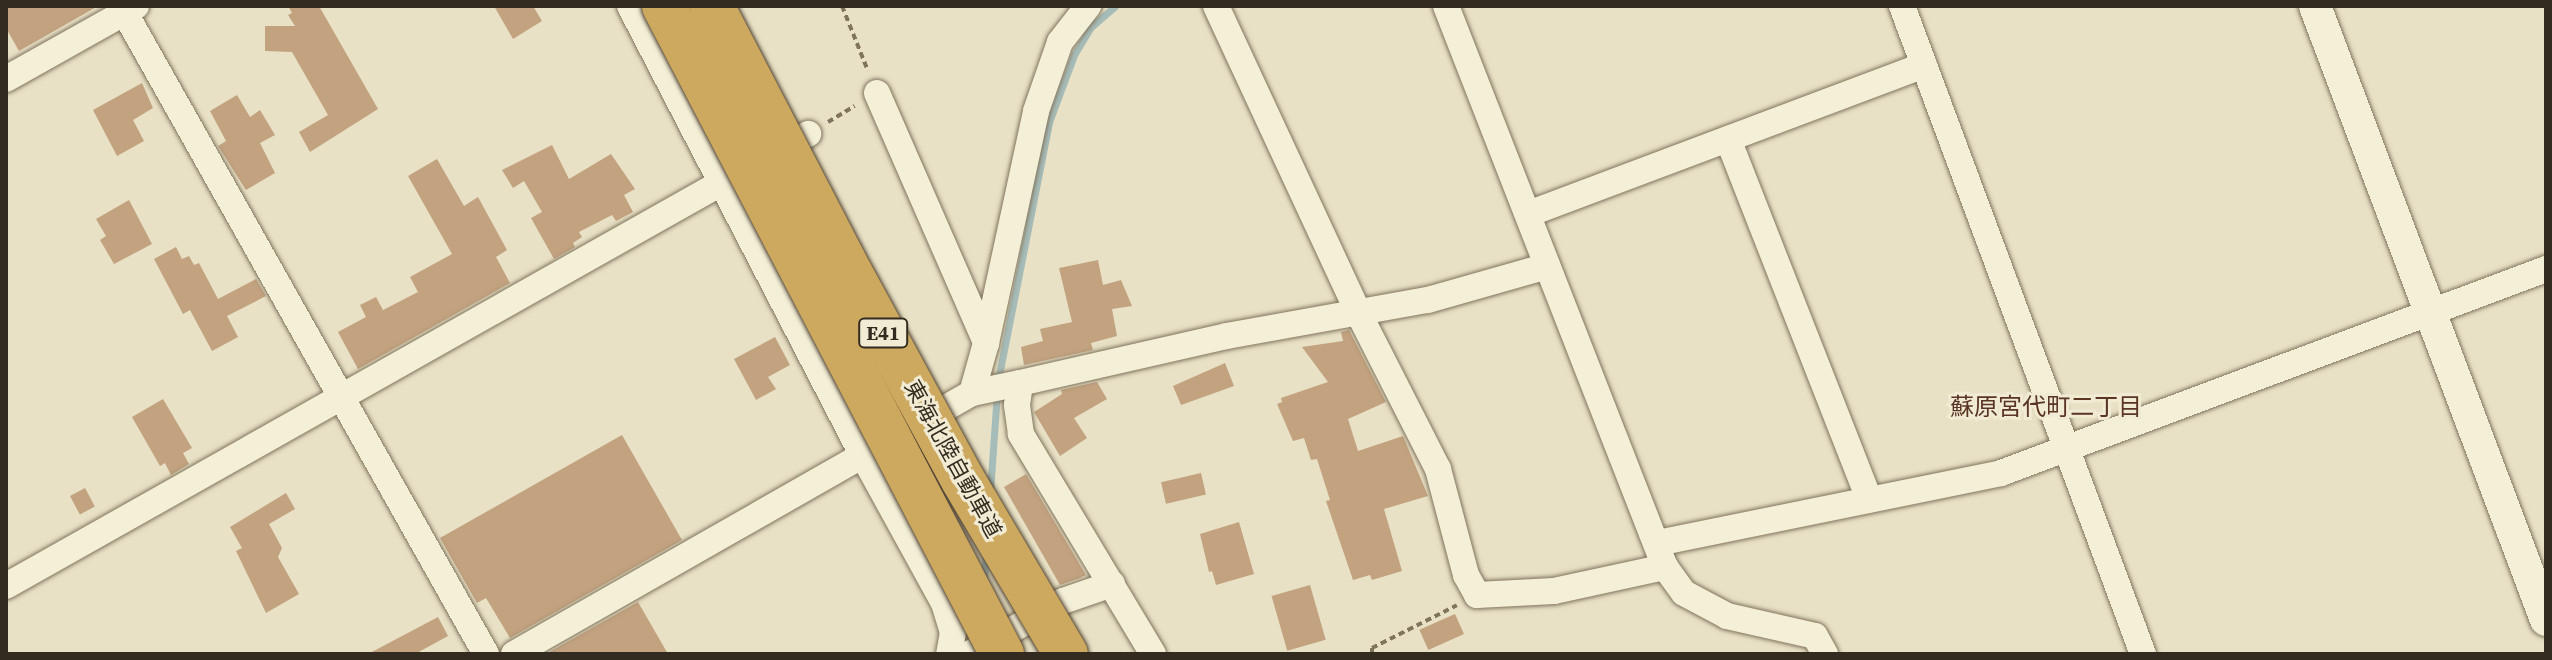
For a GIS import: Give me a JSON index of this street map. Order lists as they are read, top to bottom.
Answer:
{
  "streets": {
    "highway": ["E41", "東海北陸自動車道"]
  },
  "districts": ["蘇原宮代町二丁目"]
}
